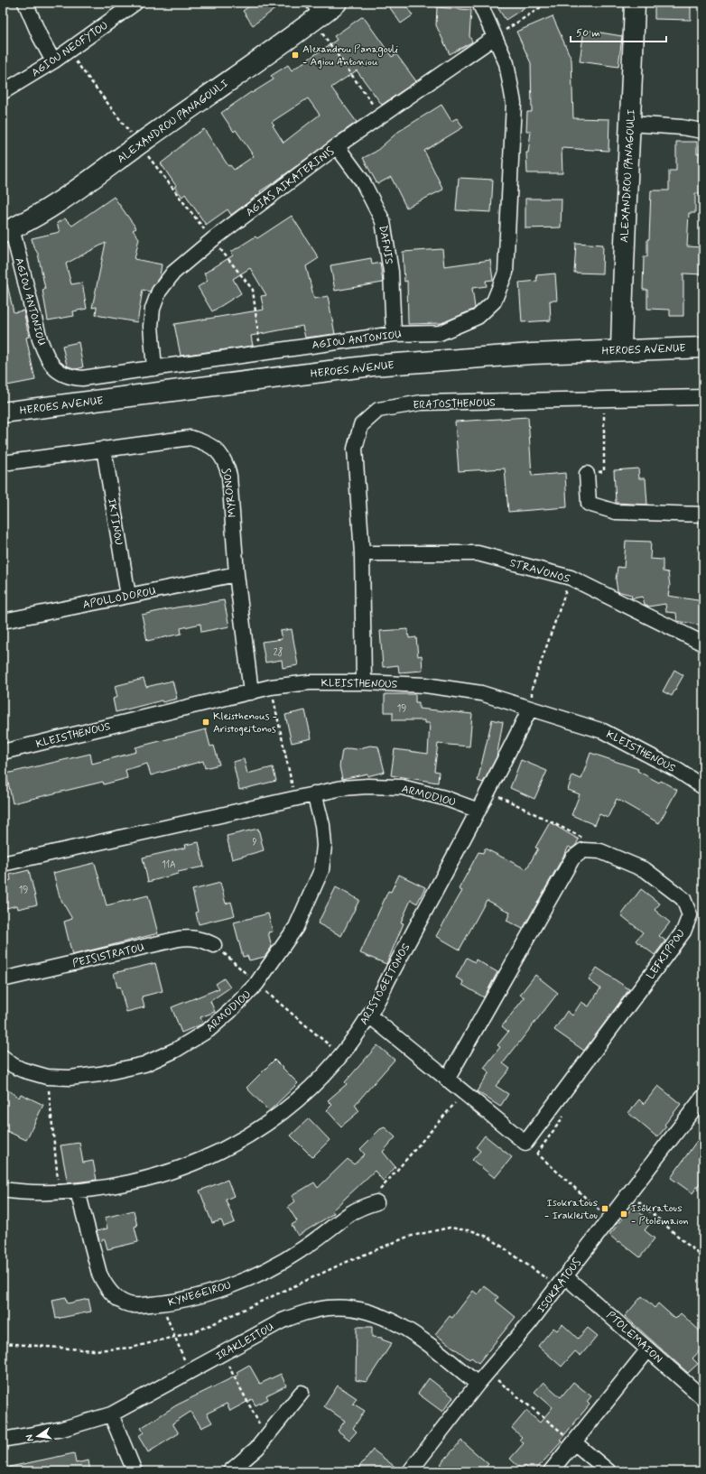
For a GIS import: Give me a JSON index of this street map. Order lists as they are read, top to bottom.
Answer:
{
  "streets": {
    "street": [
      "AGIOU NEOFYTOU",
      "ALEXANDROU PANAGOULI",
      "AGIAS AIKATERINIS",
      "DAFNIS",
      "AGIOU ANTONIOU",
      "HEROES AVENUE",
      "ERATOSTHENOUS",
      "MYRONOS",
      "IKTINOU",
      "STRAVONOS",
      "APOLLODOROU",
      "KLEISTHENOUS",
      "ARMODIOU",
      "LEFKIPPOU",
      "PEISISTRATOU",
      "ARISTOGEITONOS",
      "ISOKRATOUS",
      "KYNEGEIROU",
      "PTOLEMAION",
      "IRAKLEITOU"
    ]
  },
  "crossings": [
    ["ALEXANDROU PANAGOULI", "AGIOU ANTONIOU"],
    ["ALEXANDROU PANAGOULI", "HEROES AVENUE"],
    ["AGIAS AIKATERINIS", "DAFNIS"],
    ["AGIAS AIKATERINIS", "AGIOU ANTONIOU"],
    ["DAFNIS", "AGIOU ANTONIOU"],
    ["ERATOSTHENOUS", "STRAVONOS"],
    ["ERATOSTHENOUS", "KLEISTHENOUS"],
    ["MYRONOS", "IKTINOU"],
    ["MYRONOS", "APOLLODOROU"],
    ["MYRONOS", "KLEISTHENOUS"],
    ["IKTINOU", "APOLLODOROU"],
    ["KLEISTHENOUS", "ARISTOGEITONOS"],
    ["ARMODIOU", "ARISTOGEITONOS"],
    ["ARISTOGEITONOS", "KYNEGEIROU"],
    ["ISOKRATOUS", "PTOLEMAION"],
    ["ISOKRATOUS", "IRAKLEITOU"]
  ],
  "places": {
    "transit": [
      "Alexandrou Panagouli - Agiou Antoniou",
      "Kleisthenous - Aristogeitonos",
      "Isokratous - Irakleitou",
      "Isokratous - Ptolemaion"
    ]
  },
  "house_numbers": [
    "28",
    "19",
    "9",
    "11A",
    "19"
  ],
  "scale_bar": "50 m",
  "north": "left"
}
